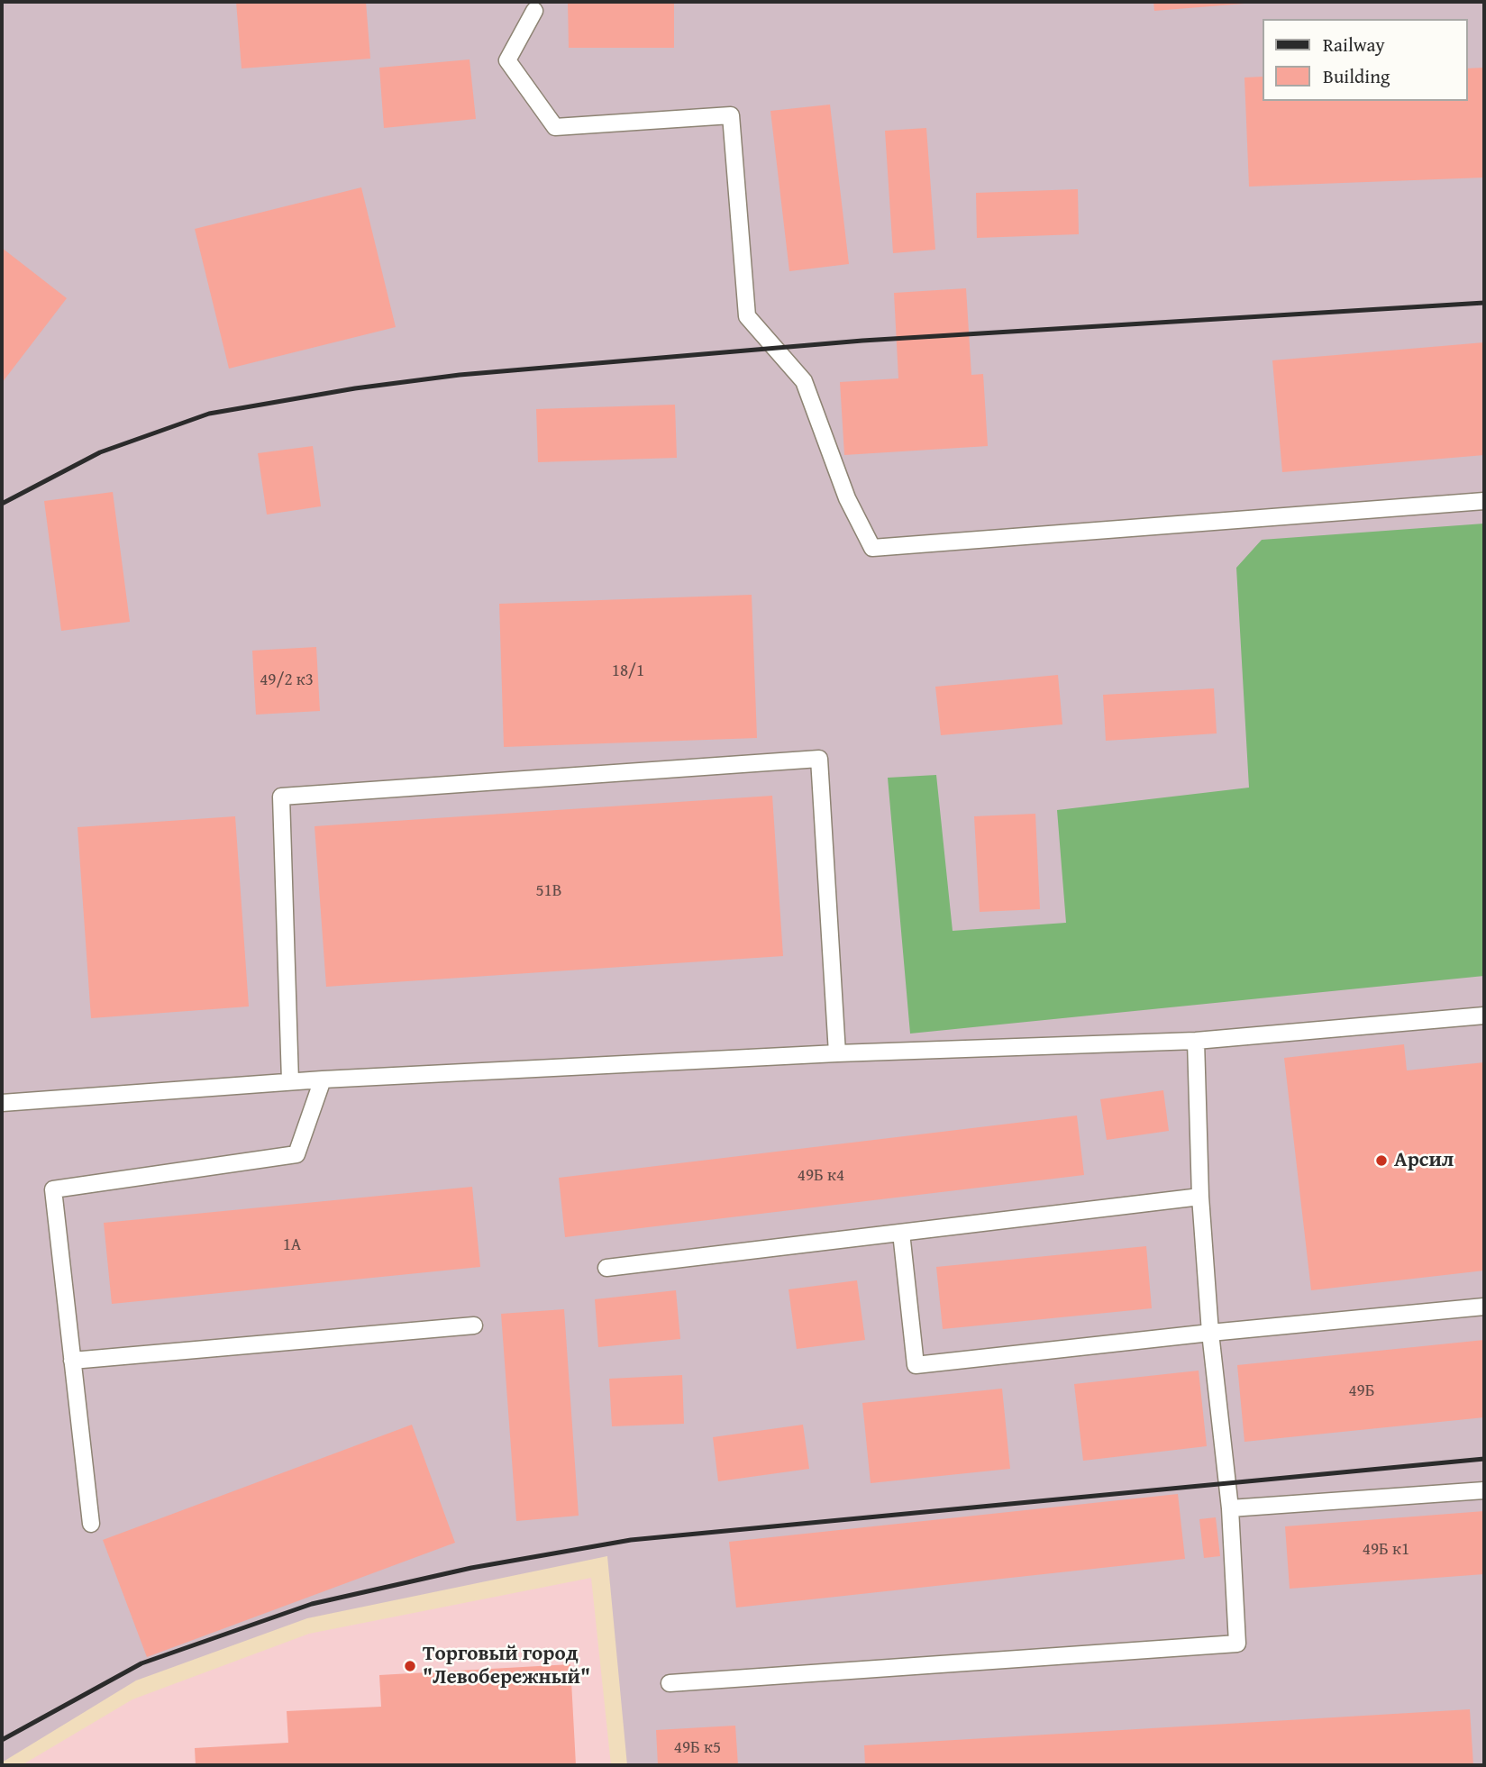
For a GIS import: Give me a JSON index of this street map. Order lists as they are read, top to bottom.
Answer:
{
  "places": ["Арсил", "Торговый город \"Левобережный\""],
  "house_numbers": [
    "18/1",
    "49/2 к3",
    "51В",
    "49Б к4",
    "1А",
    "49Б",
    "49Б к1",
    "49Б к5"
  ],
  "legend": ["Railway", "Building"]
}
